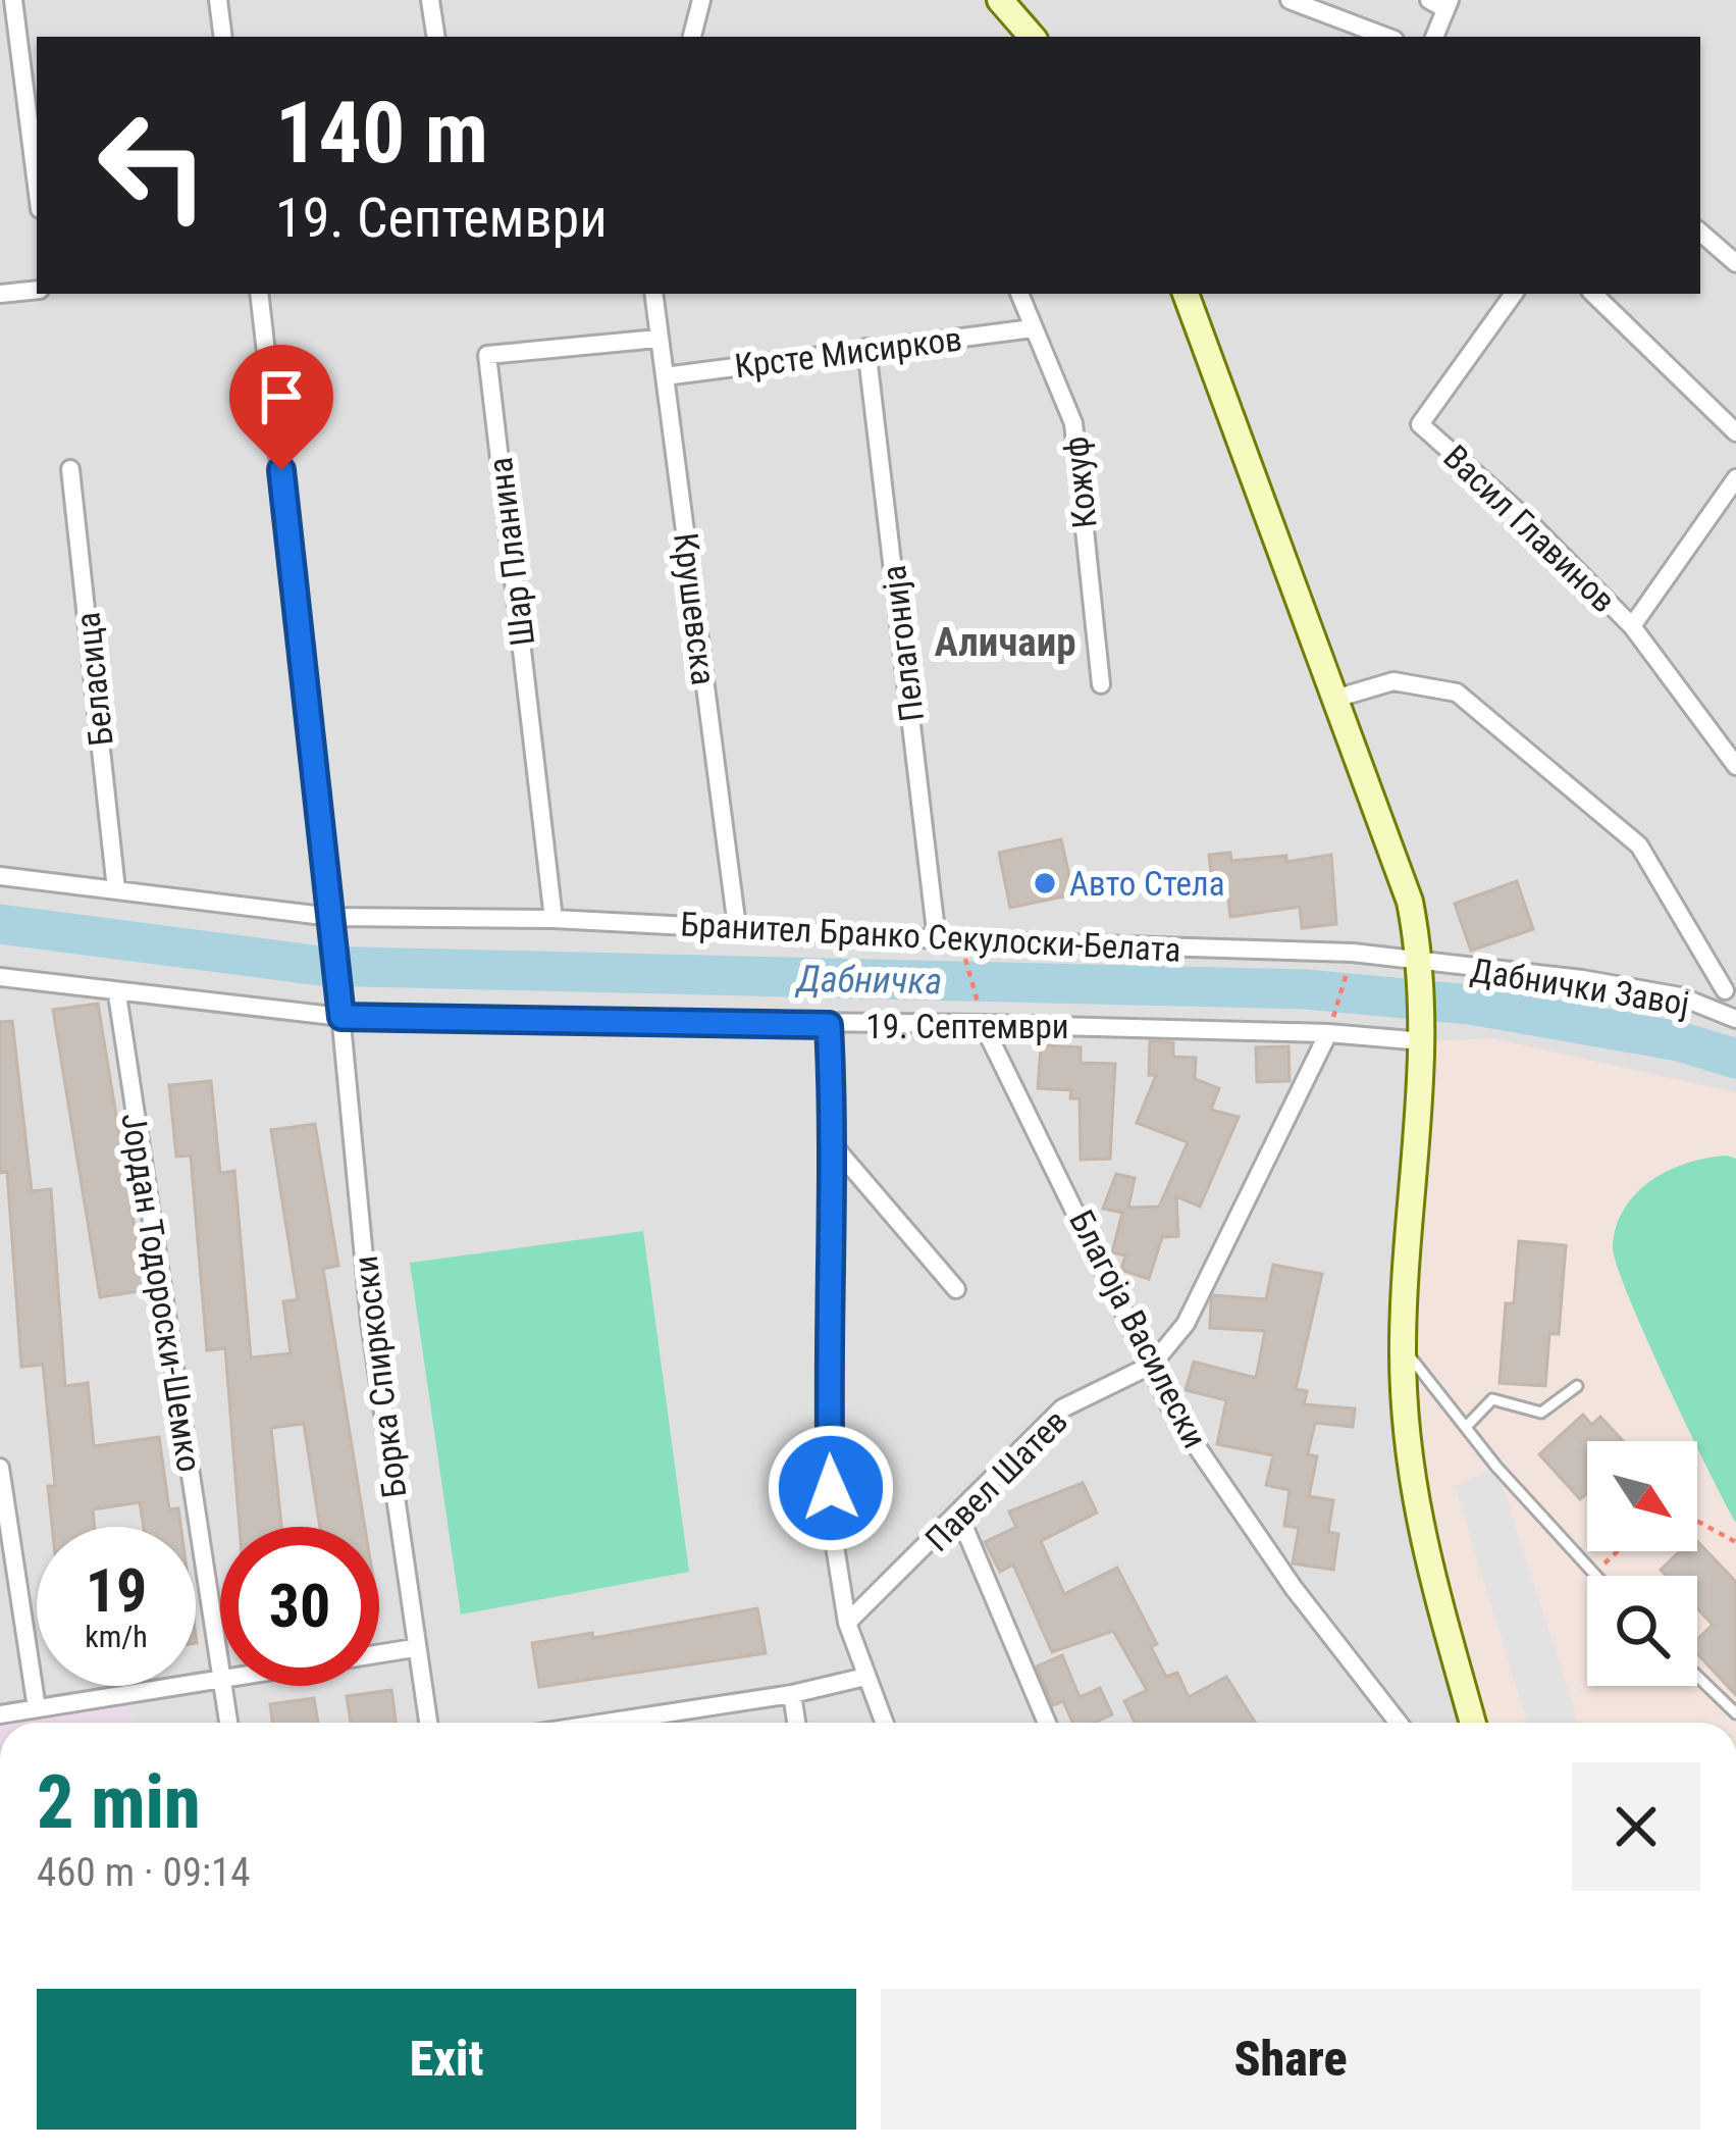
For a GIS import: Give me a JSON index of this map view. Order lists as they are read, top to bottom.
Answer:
{
  "streets": {
    "street": [
      "Крсте Мисирков",
      "Кожуф",
      "Васил Главинов",
      "Шар Планина",
      "Крушевска",
      "Пелагонија",
      "Беласица",
      "Бранител Бранко Секулоски-Белата",
      "Дабнички Завој",
      "19. Септември",
      "Јордан Тодороски-Шемко",
      "Благоја Василески",
      "Борка Спиркоски",
      "Павел Шатев"
    ]
  },
  "crossings": [
    ["Крсте Мисирков", "Кожуф"],
    ["Крсте Мисирков", "Крушевска"],
    ["Крсте Мисирков", "Пелагонија"],
    ["Шар Планина", "Крушевска"],
    ["Шар Планина", "Бранител Бранко Секулоски-Белата"],
    ["Крушевска", "Бранител Бранко Секулоски-Белата"],
    ["Пелагонија", "Бранител Бранко Секулоски-Белата"],
    ["Беласица", "Бранител Бранко Секулоски-Белата"],
    ["Бранител Бранко Секулоски-Белата", "Дабнички Завој"],
    ["Бранител Бранко Секулоски-Белата", "Борка Спиркоски"],
    ["19. Септември", "Јордан Тодороски-Шемко"],
    ["19. Септември", "Благоја Василески"],
    ["19. Септември", "Борка Спиркоски"],
    ["19. Септември", "Павел Шатев"],
    ["Благоја Василески", "Павел Шатев"]
  ],
  "districts": ["Аличаир"],
  "water": ["Дабничка"],
  "places": ["Авто Стела"],
  "north": "bottom right",
  "page": {
    "turn": ["140 m", "19. Септември"],
    "speed": "19 km/h",
    "limit": "30",
    "heading": ["2 min", "460 m · 09:14"],
    "buttons": ["Exit", "Share"]
  }
}
